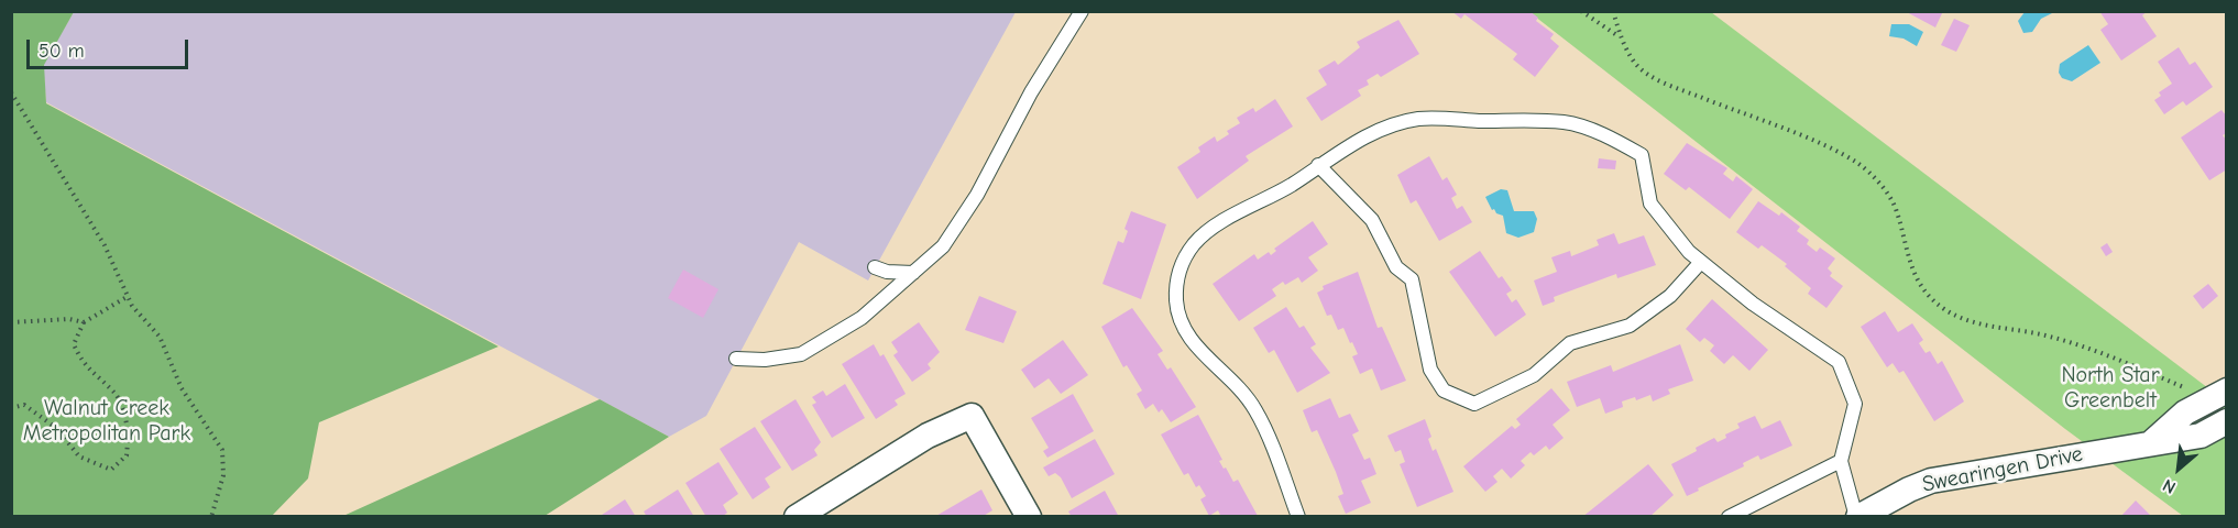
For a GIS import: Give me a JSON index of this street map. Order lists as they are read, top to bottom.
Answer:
{
  "streets": {
    "street": ["Swearingen Drive"]
  },
  "parks": ["North Star Greenbelt", "Walnut Creek Metropolitan Park"],
  "scale_bar": "50 m",
  "north": "bottom left"
}
